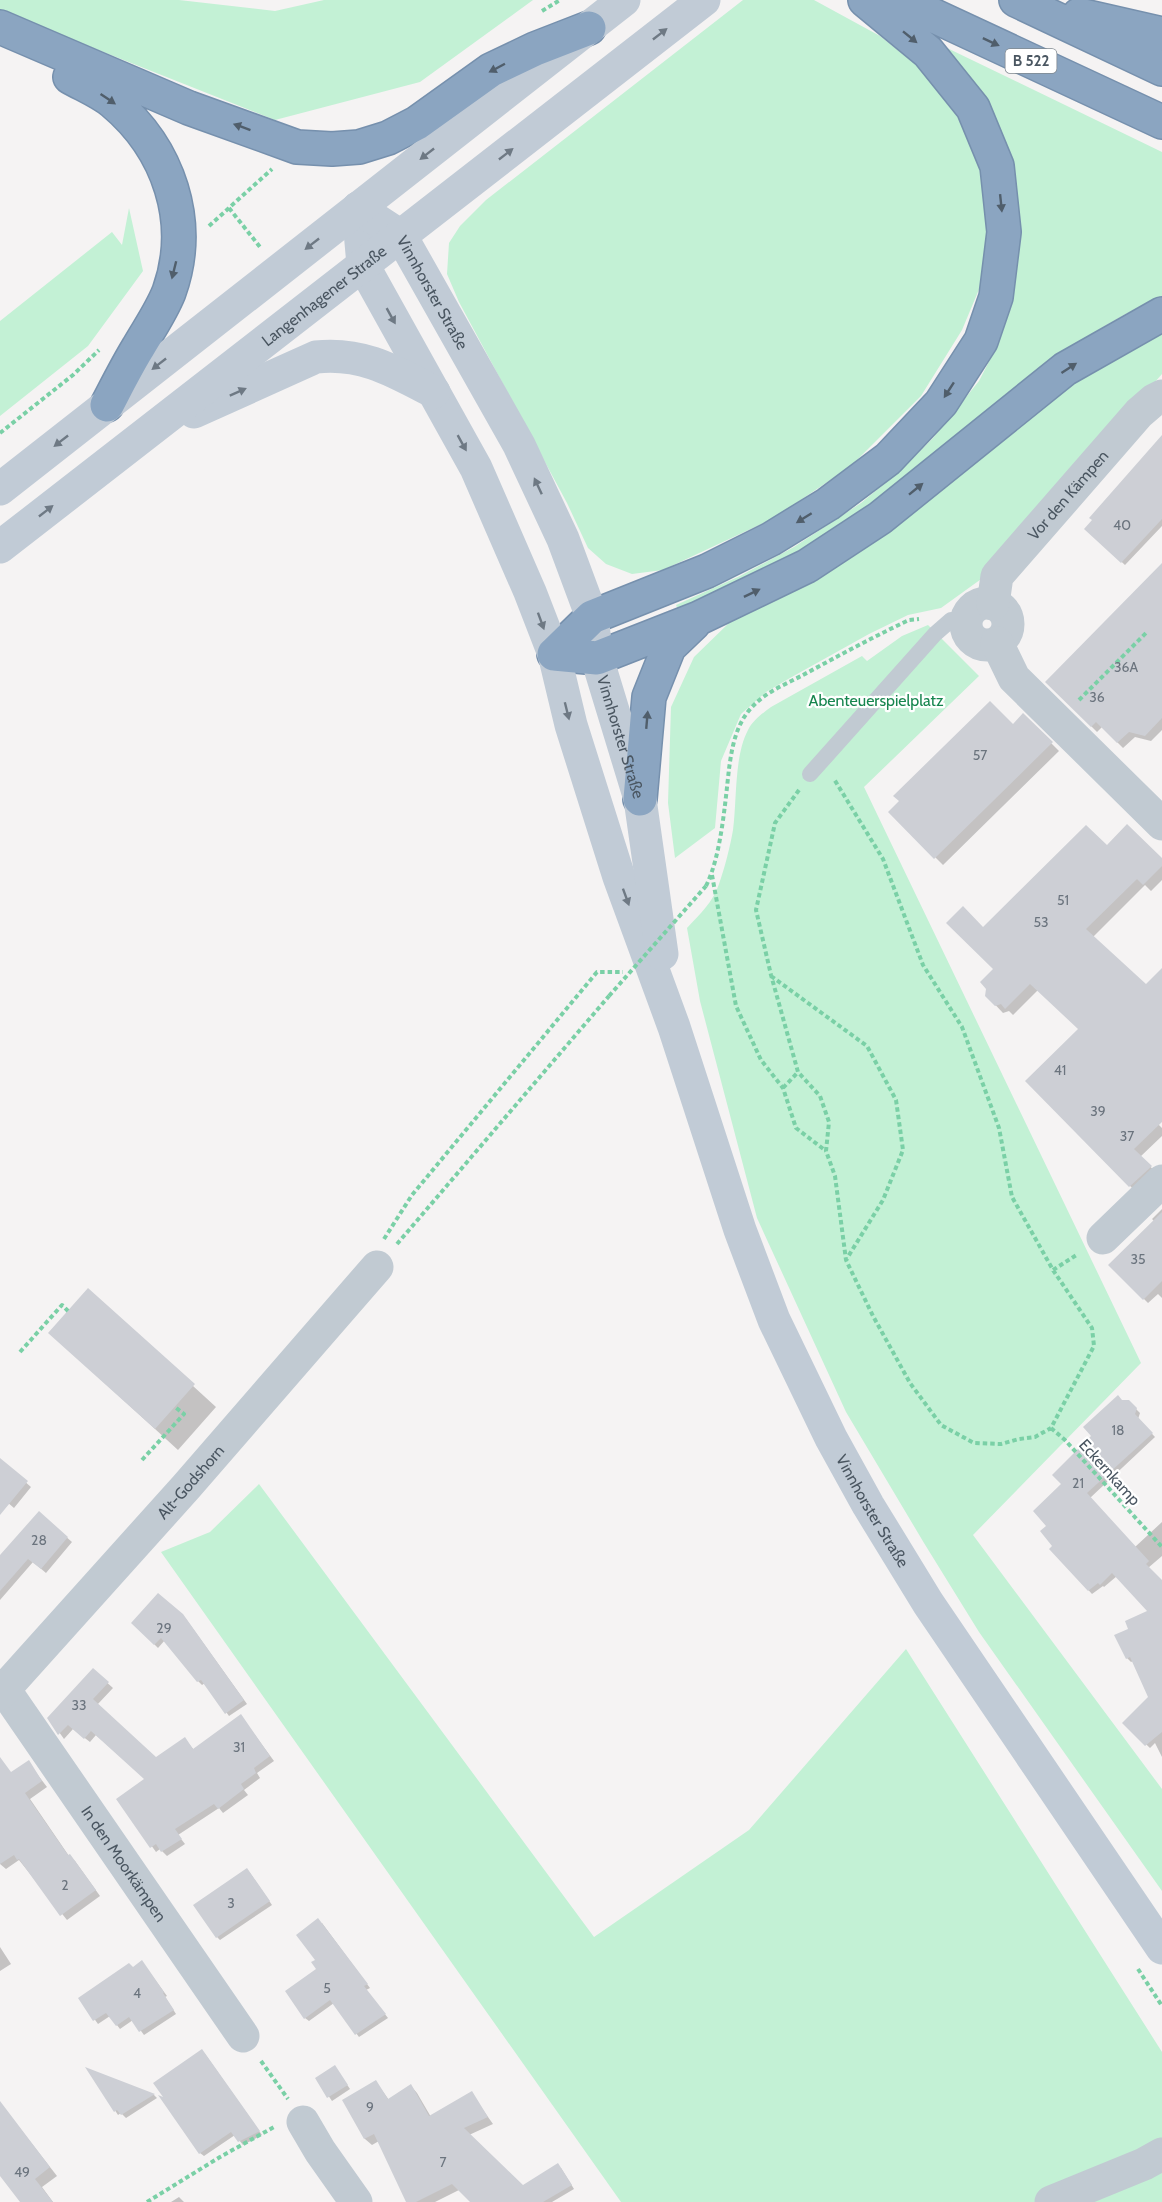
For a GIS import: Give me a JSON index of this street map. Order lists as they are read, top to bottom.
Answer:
{
  "streets": {
    "highway": ["B 522"],
    "main road": ["Vinnhorster Straße", "Langenhagener Straße"],
    "street": ["Vor den Kämpen", "Alt-Godshorn", "In den Moorkämpen"],
    "path": ["Eckernkamp"]
  },
  "crossings": [
    ["Vinnhorster Straße", "Langenhagener Straße"],
    ["Alt-Godshorn", "In den Moorkämpen"]
  ],
  "parks": ["Abenteuerspielplatz"],
  "house_numbers": [
    "40",
    "36A",
    "36",
    "57",
    "51",
    "53",
    "41",
    "39",
    "37",
    "35",
    "18",
    "21",
    "28",
    "29",
    "33",
    "31",
    "2",
    "3",
    "5",
    "4",
    "9",
    "7",
    "49"
  ]
}
